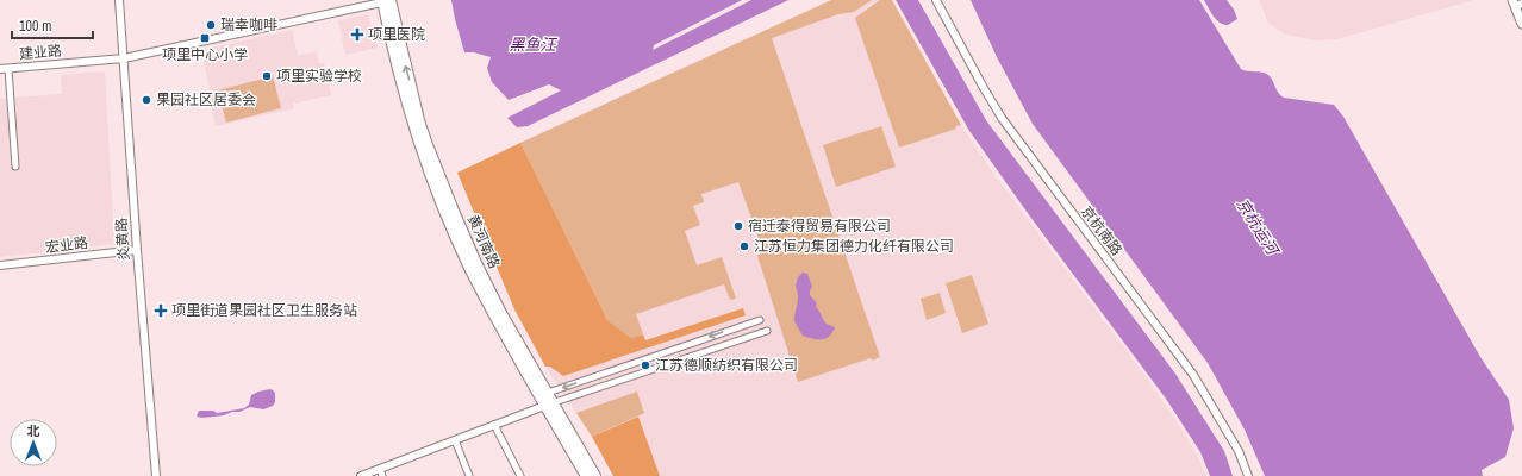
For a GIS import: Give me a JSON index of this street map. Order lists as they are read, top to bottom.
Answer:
{
  "streets": {
    "main road": ["黄河南路"],
    "street": [
      "建业路",
      "京杭南路",
      "炎黄路",
      "宏业路"
    ]
  },
  "crossings": [
    ["建业路", "炎黄路"],
    ["建业路", "黄河南路"],
    ["炎黄路", "宏业路"]
  ],
  "water": ["黑鱼汪", "京杭运河"],
  "places": {
    "other": [
      "瑞幸咖啡",
      "项里实验学校",
      "果园社区居委会",
      "宿迁泰得贸易有限公司",
      "江苏恒力集团德力化纤有限公司",
      "江苏德顺纺织有限公司"
    ],
    "health": ["项里医院", "项里街道果园社区卫生服务站"],
    "transit": ["项里中心小学"]
  },
  "scale_bar": "100 m",
  "north": "top"
}
